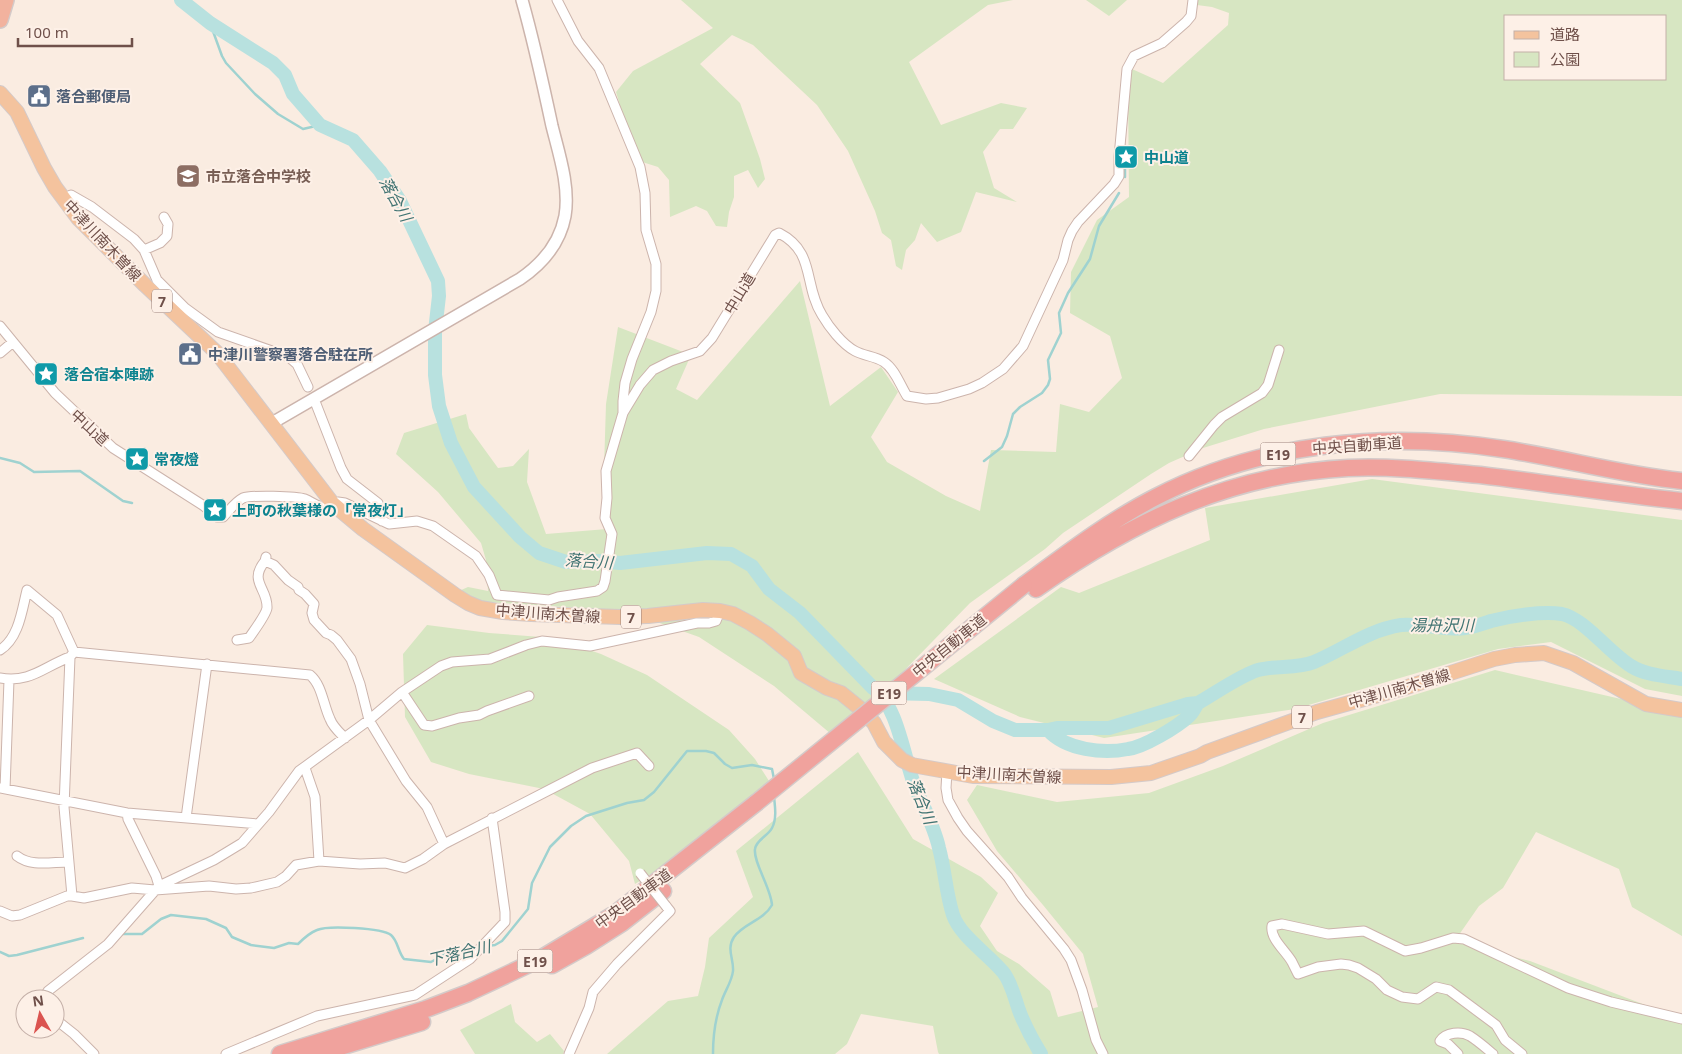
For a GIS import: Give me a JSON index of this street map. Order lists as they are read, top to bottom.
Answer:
{
  "streets": {
    "highway": ["中央自動車道", "E19"],
    "main road": ["中津川南木曽線", "7"],
    "street": ["中山道"]
  },
  "crossings": [
    ["中津川南木曽線", "中山道"]
  ],
  "water": ["落合川", "湯舟沢川", "下落合川"],
  "places": {
    "public building": ["落合郵便局", "中津川警察署落合駐在所"],
    "place": [
      "中山道",
      "落合宿本陣跡",
      "常夜燈",
      "上町の秋葉様の「常夜灯」"
    ],
    "school or university": ["市立落合中学校"]
  },
  "legend": ["道路", "公園"],
  "scale_bar": "100 m",
  "north": "top"
}
